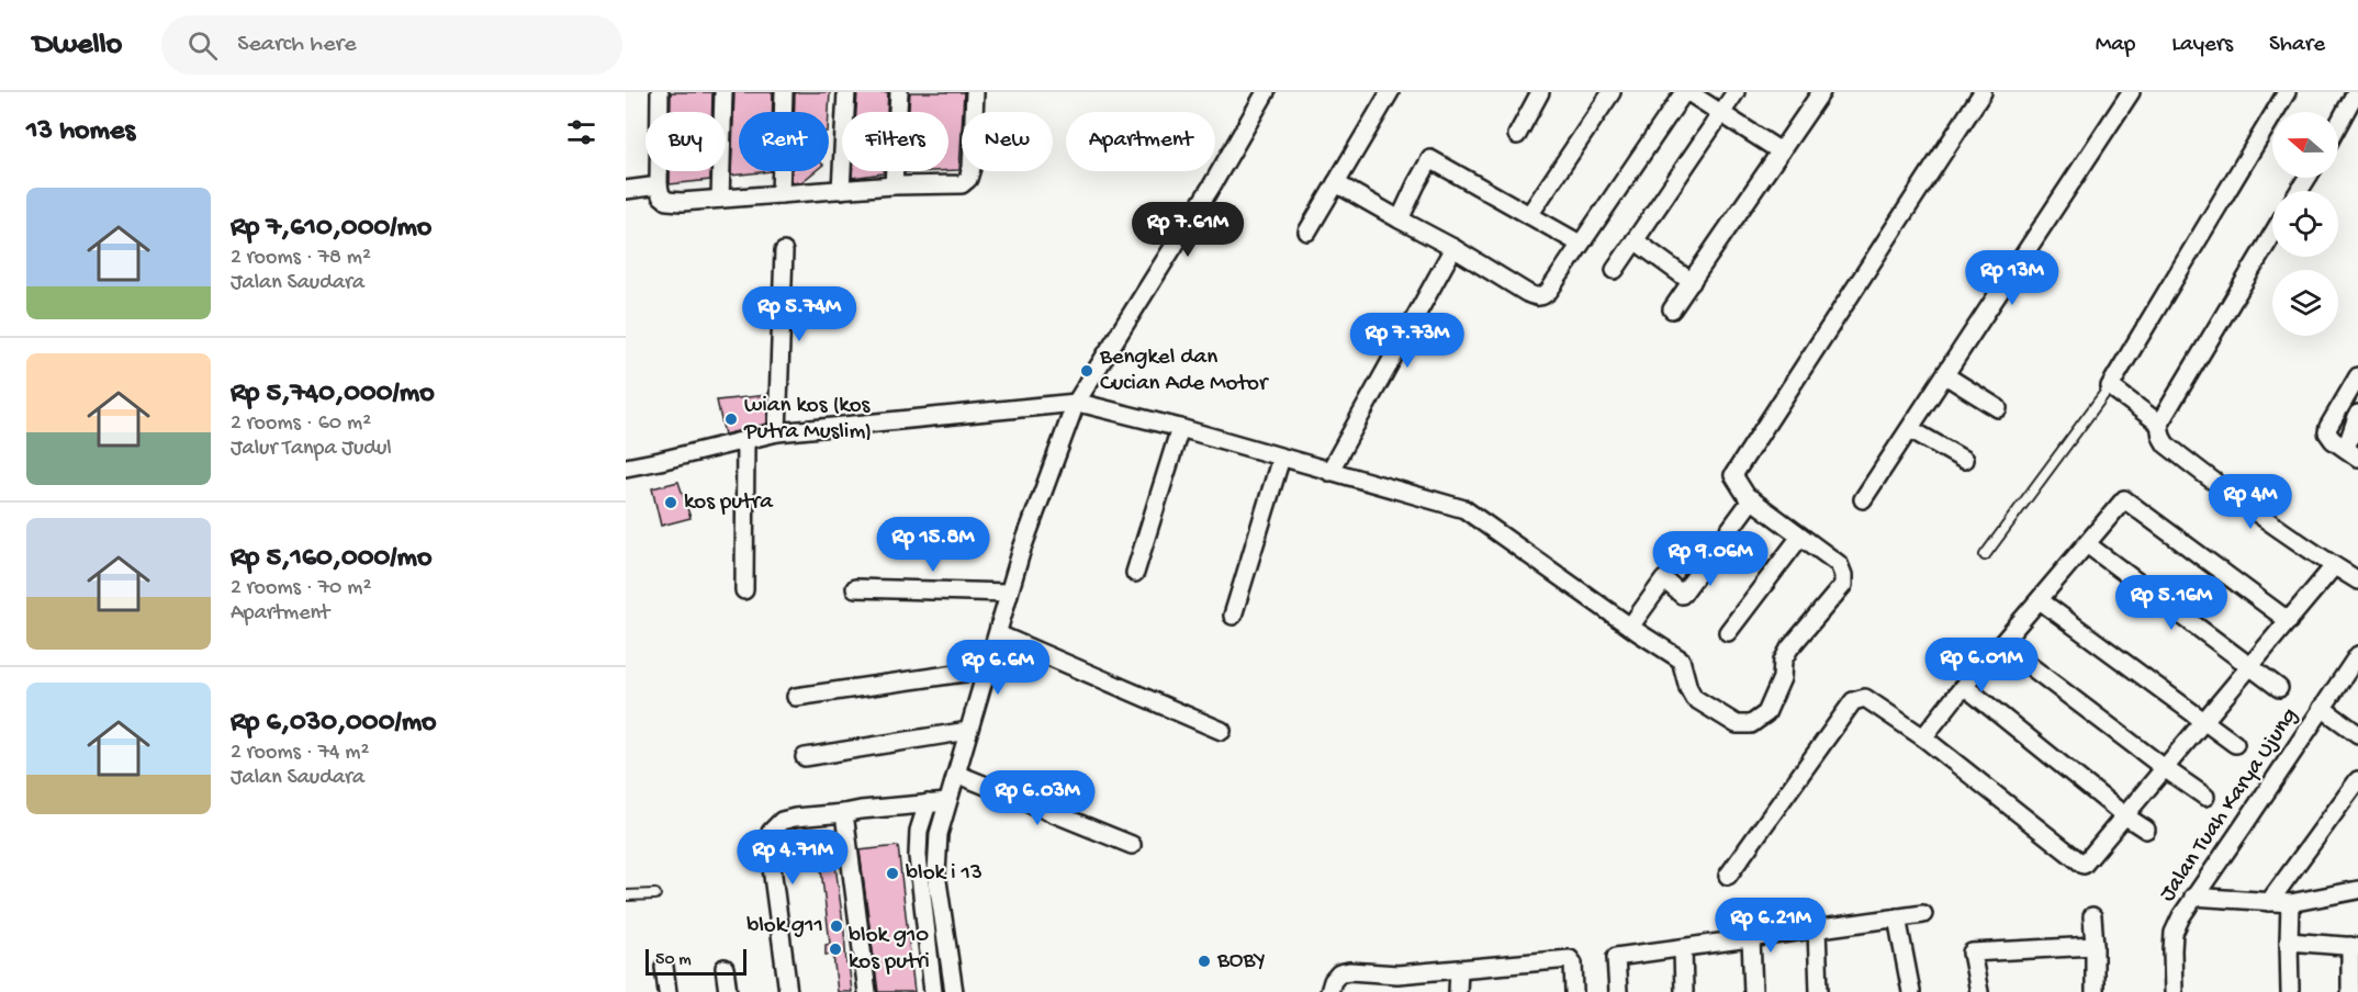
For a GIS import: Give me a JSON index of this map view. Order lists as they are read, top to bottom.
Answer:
{
  "streets": {
    "street": ["Jalan Tuah Karya Ujung"]
  },
  "places": [
    "Bengkel dan Cucian Ade Motor",
    "wian kos (kos Putra Muslim)",
    "kos putra",
    "blok i 13",
    "blok g11",
    "blok g10 kos putri",
    "BOBY"
  ],
  "scale_bar": "50 m",
  "north": "left",
  "page": {
    "header": "Dwello",
    "search": "Search here",
    "nav": ["Map", "Layers", "Share"],
    "heading": "13 homes",
    "chip": [
      "Buy",
      "Rent",
      "Filters",
      "New",
      "Apartment"
    ],
    "list": [
      {
        "name": "Rp 7,610,000/mo",
        "note": "2 rooms · 78 m² · Jalan Saudara"
      },
      {
        "name": "Rp 5,740,000/mo",
        "note": "2 rooms · 60 m² · Jalur Tanpa Judul"
      },
      {
        "name": "Rp 5,160,000/mo",
        "note": "2 rooms · 70 m² · Apartment"
      },
      {
        "name": "Rp 6,030,000/mo",
        "note": "2 rooms · 74 m² · Jalan Saudara"
      }
    ],
    "price": [
      "Rp 7.61M",
      "Rp 13M",
      "Rp 5.74M",
      "Rp 7.73M",
      "Rp 4M",
      "Rp 15.8M",
      "Rp 9.06M",
      "Rp 5.16M",
      "Rp 6.01M",
      "Rp 6.6M",
      "Rp 6.03M",
      "Rp 4.71M",
      "Rp 6.21M"
    ],
    "scale": "50 m"
  }
}
